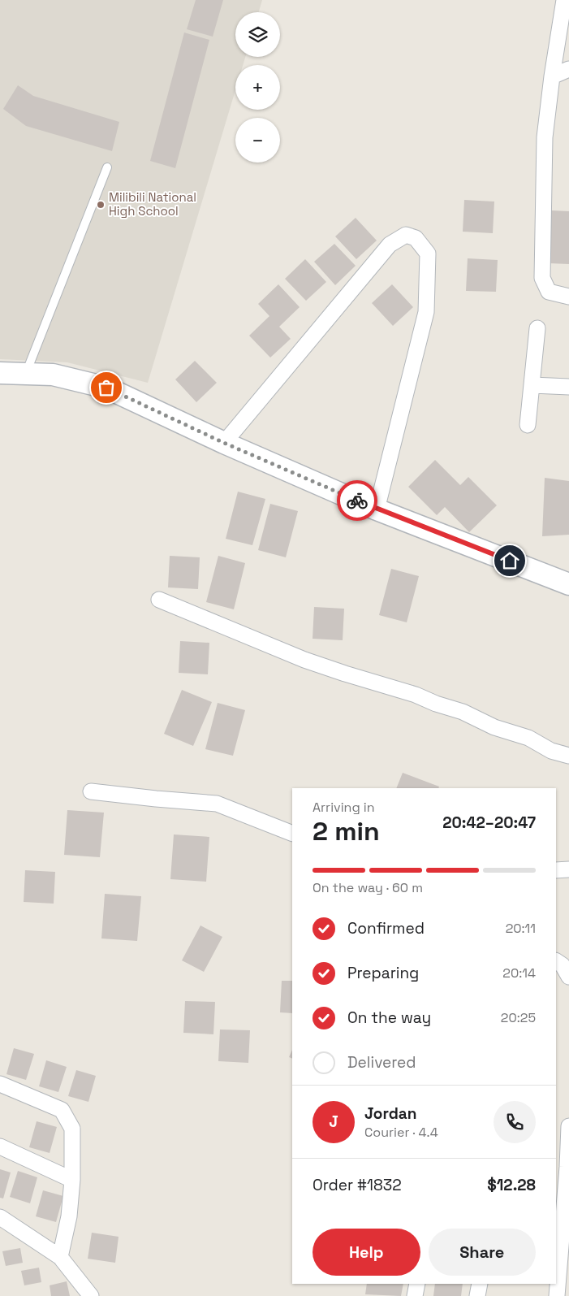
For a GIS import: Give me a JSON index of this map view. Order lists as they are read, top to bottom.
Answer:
{
  "places": ["Milibili National High School"],
  "page": {
    "map_buttons": ["+", "−"],
    "heading": ["2 min", "Arriving in", "20:42–20:47"],
    "panel": [
      "Jordan",
      "Courier · 4.4",
      "Order #1832",
      "$12.28"
    ],
    "bar": "On the way · 60 m",
    "list": [
      ["Confirmed", "20:11"],
      ["Preparing", "20:14"],
      ["On the way", "20:25"],
      "Delivered"
    ],
    "round": "J",
    "buttons": ["Help", "Share"]
  }
}
